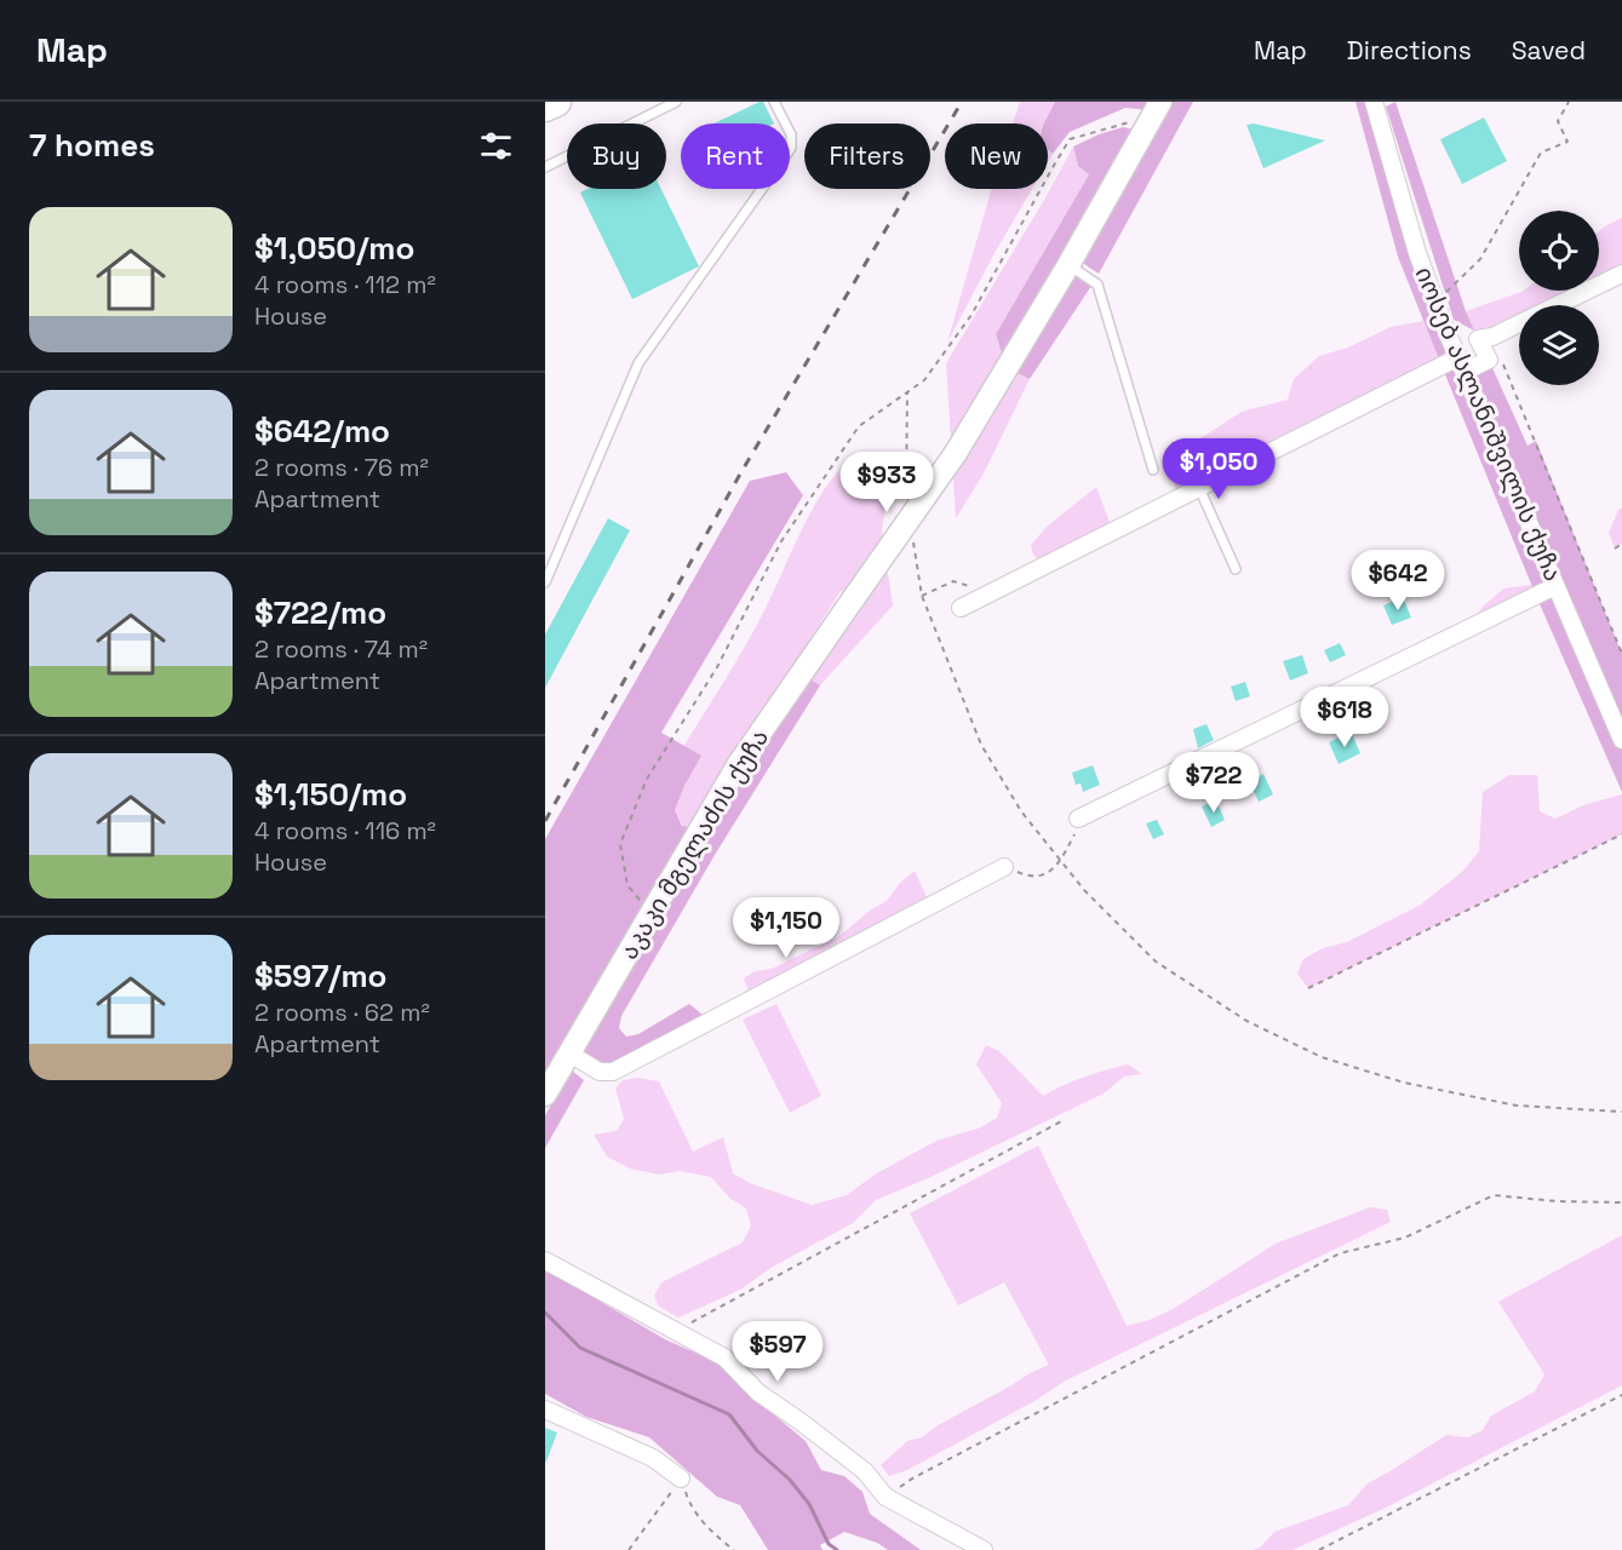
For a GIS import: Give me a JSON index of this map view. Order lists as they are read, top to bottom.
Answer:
{
  "streets": {
    "street": ["იოსებ ასლანიშვილის ქუჩა", "აკაკი მგელაძის ქუჩა"]
  },
  "page": {
    "header": "Map",
    "nav": ["Map", "Directions", "Saved"],
    "heading": "7 homes",
    "chip": [
      "Buy",
      "Rent",
      "Filters",
      "New"
    ],
    "list": [
      {
        "name": "$1,050/mo",
        "note": "4 rooms · 112 m² · House"
      },
      {
        "name": "$642/mo",
        "note": "2 rooms · 76 m² · Apartment"
      },
      {
        "name": "$722/mo",
        "note": "2 rooms · 74 m² · Apartment"
      },
      {
        "name": "$1,150/mo",
        "note": "4 rooms · 116 m² · House"
      },
      {
        "name": "$597/mo",
        "note": "2 rooms · 62 m² · Apartment"
      }
    ],
    "price": [
      "$1,050",
      "$933",
      "$642",
      "$618",
      "$722",
      "$1,150",
      "$597"
    ]
  }
}
